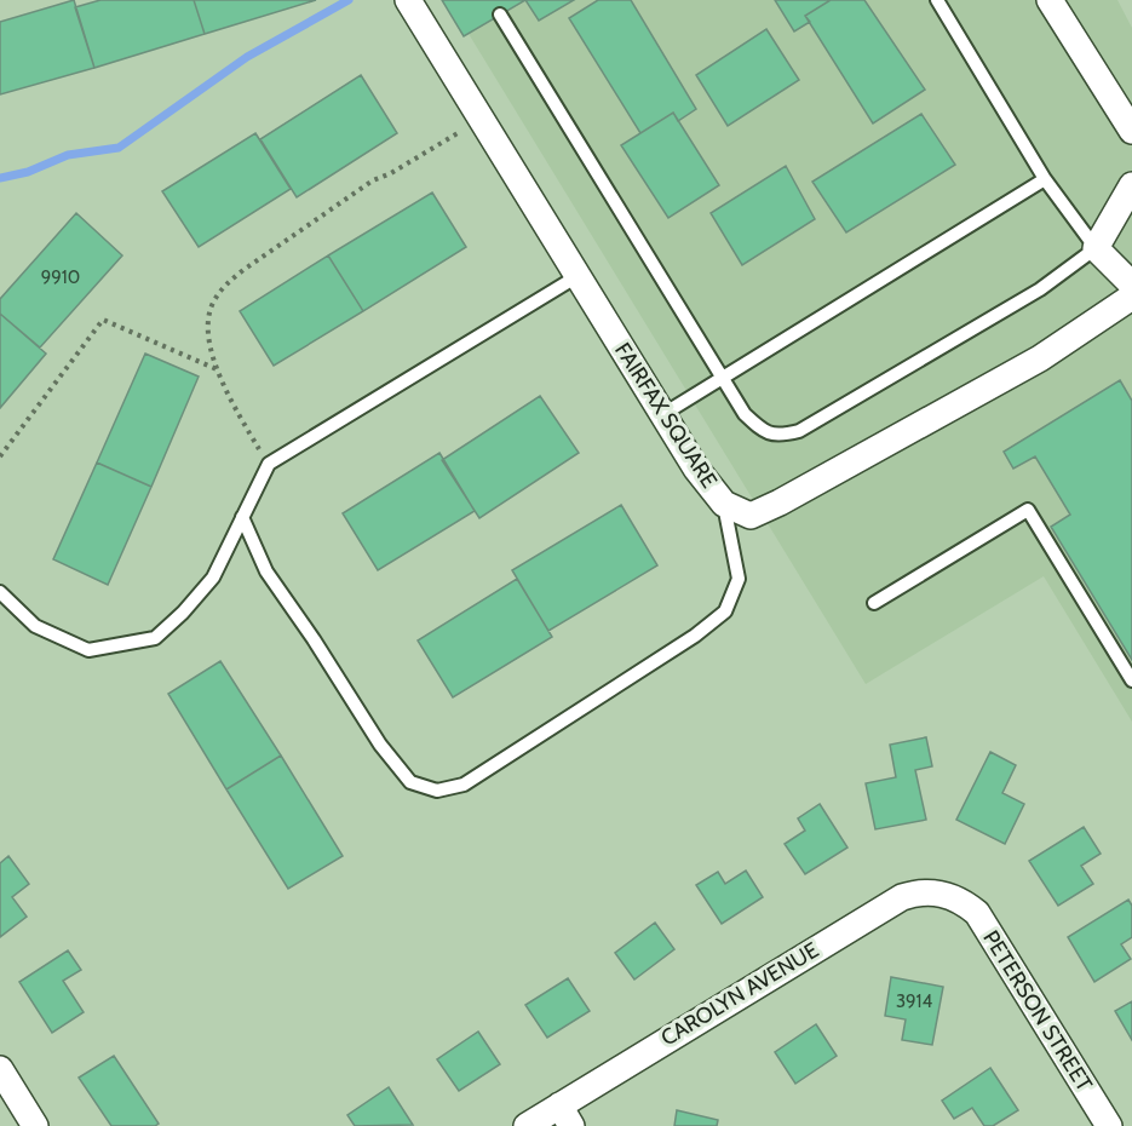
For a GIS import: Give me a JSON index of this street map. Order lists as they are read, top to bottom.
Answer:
{
  "streets": {
    "street": ["FAIRFAX SQUARE", "CAROLYN AVENUE", "PETERSON STREET"]
  },
  "crossings": [
    ["CAROLYN AVENUE", "PETERSON STREET"]
  ],
  "house_numbers": ["9910", "3914"]
}
